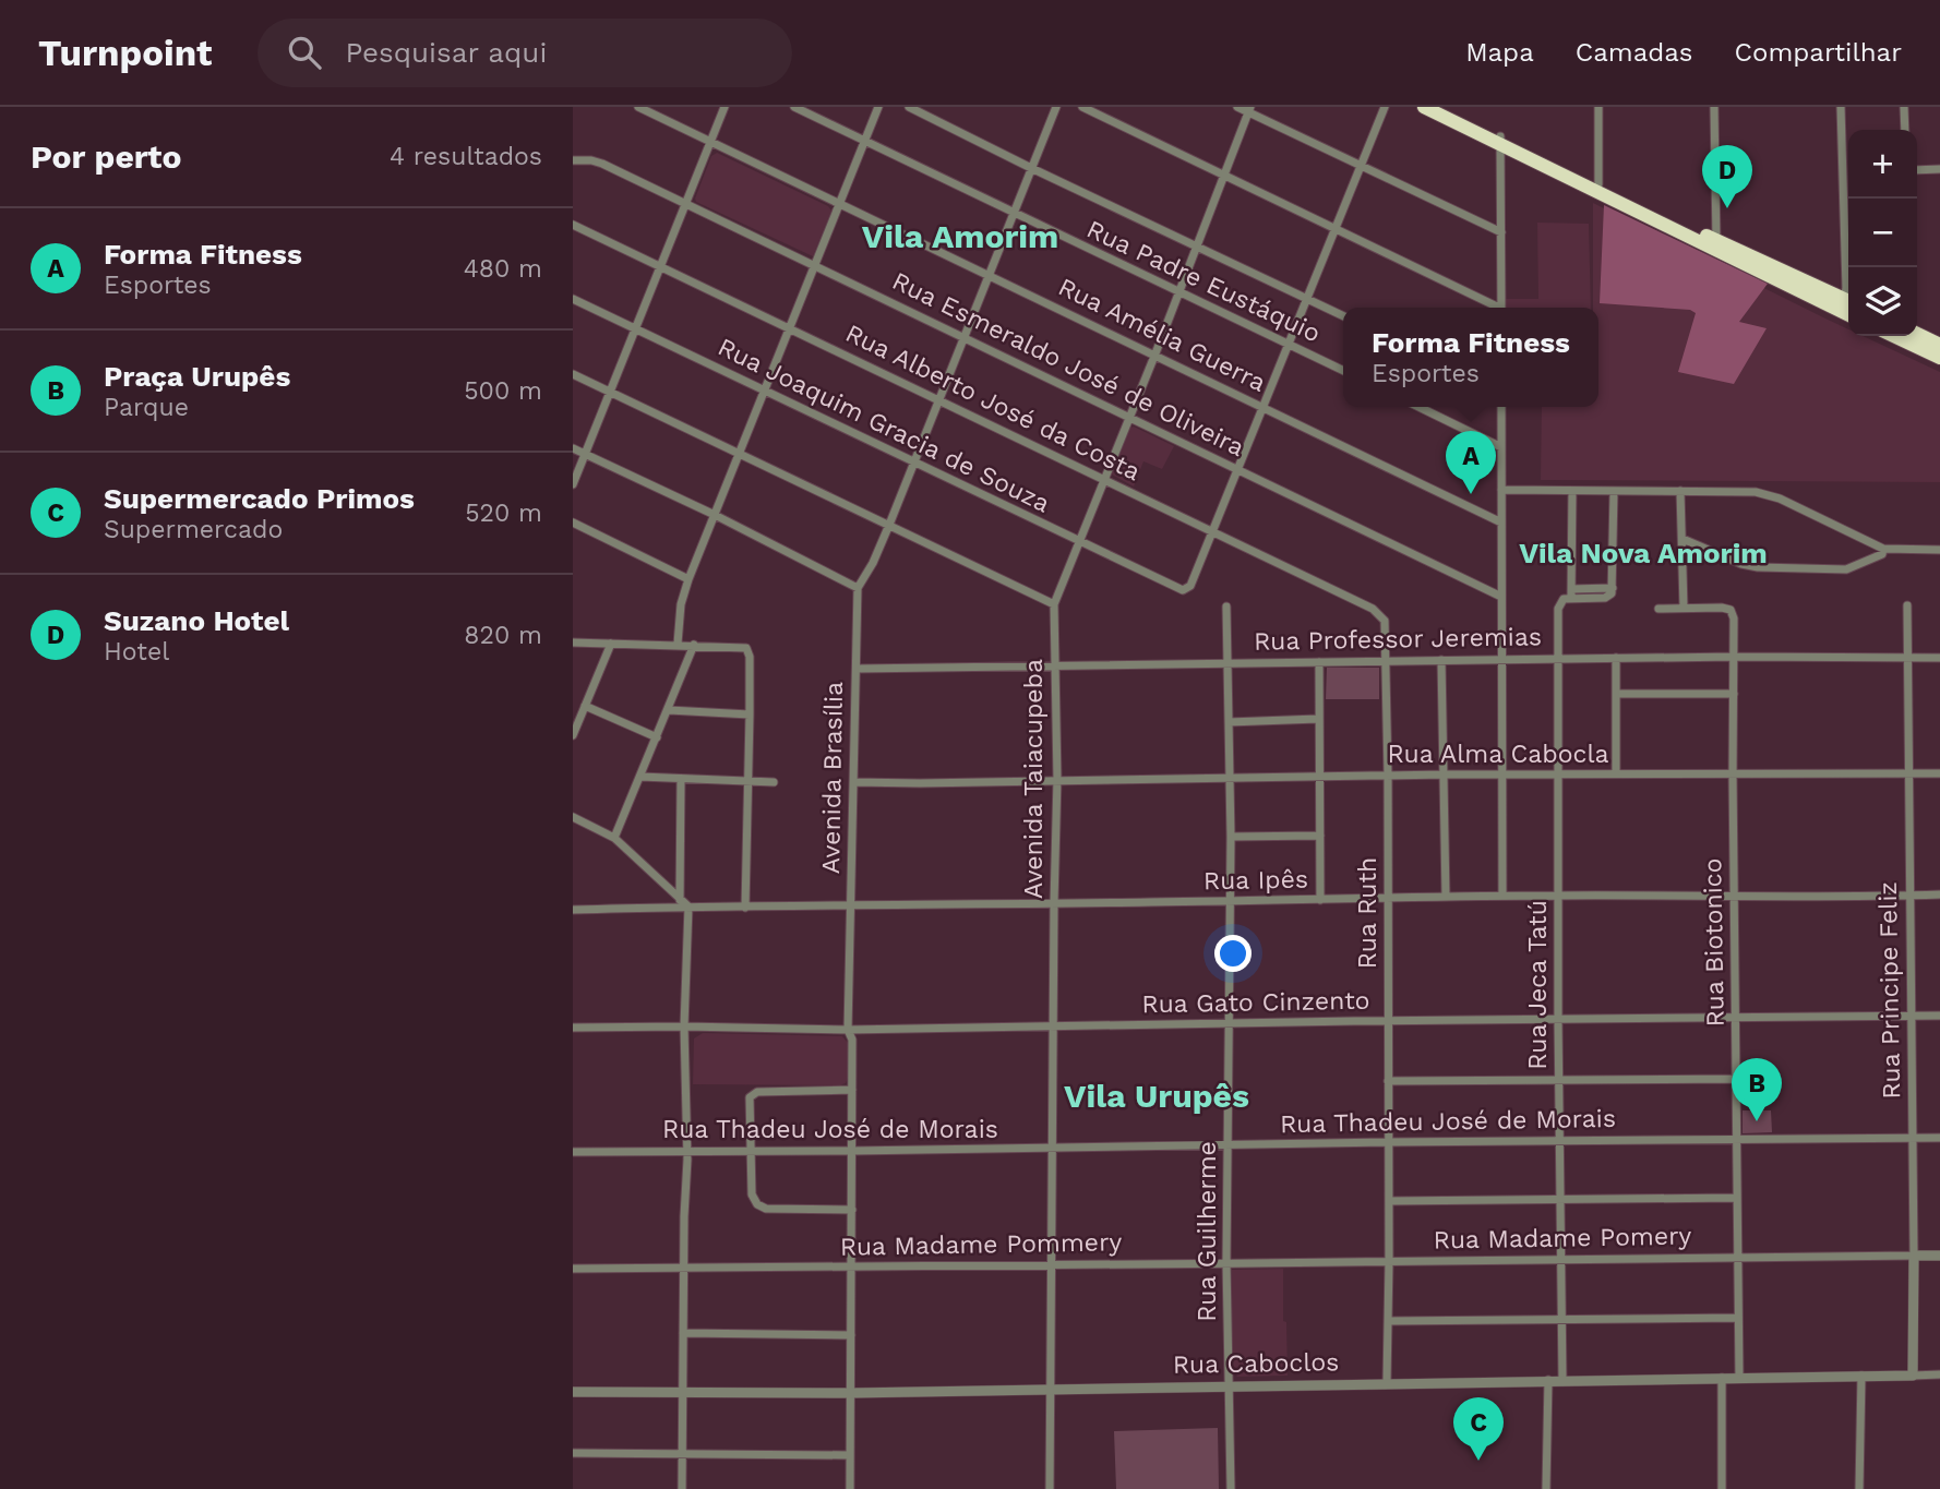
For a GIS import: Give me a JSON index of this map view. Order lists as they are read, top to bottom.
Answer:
{
  "streets": {
    "street": [
      "Rua Padre Eustáquio",
      "Rua Amélia Guerra",
      "Rua Esmeraldo José de Oliveira",
      "Rua Alberto José da Costa",
      "Rua Joaquim Gracia de Souza",
      "Rua Professor Jeremias",
      "Rua Alma Cabocla",
      "Avenida Brasília",
      "Avenida Taiacupeba",
      "Rua Ipês",
      "Rua Ruth",
      "Rua Biotonico",
      "Rua Jeca Tatú",
      "Rua Principe Feliz",
      "Rua Gato Cinzento",
      "Rua Thadeu José de Morais",
      "Rua Guilherme",
      "Rua Madame Pomery",
      "Rua Madame Pommery",
      "Rua Caboclos"
    ]
  },
  "crossings": [
    ["Rua Padre Eustáquio", "Avenida Brasília"],
    ["Rua Padre Eustáquio", "Avenida Taiacupeba"],
    ["Rua Amélia Guerra", "Avenida Brasília"],
    ["Rua Amélia Guerra", "Avenida Taiacupeba"],
    ["Rua Esmeraldo José de Oliveira", "Avenida Brasília"],
    ["Rua Esmeraldo José de Oliveira", "Avenida Taiacupeba"],
    ["Rua Alberto José da Costa", "Rua Joaquim Gracia de Souza"],
    ["Rua Alberto José da Costa", "Avenida Brasília"],
    ["Rua Alberto José da Costa", "Avenida Taiacupeba"],
    ["Rua Alberto José da Costa", "Rua Ruth"],
    ["Rua Joaquim Gracia de Souza", "Avenida Brasília"],
    ["Rua Joaquim Gracia de Souza", "Avenida Taiacupeba"],
    ["Rua Professor Jeremias", "Avenida Brasília"],
    ["Rua Professor Jeremias", "Avenida Taiacupeba"],
    ["Rua Professor Jeremias", "Rua Ruth"],
    ["Rua Professor Jeremias", "Rua Biotonico"],
    ["Rua Professor Jeremias", "Rua Jeca Tatú"],
    ["Rua Professor Jeremias", "Rua Principe Feliz"],
    ["Rua Professor Jeremias", "Rua Guilherme"],
    ["Rua Alma Cabocla", "Avenida Brasília"],
    ["Rua Alma Cabocla", "Avenida Taiacupeba"],
    ["Rua Alma Cabocla", "Rua Ruth"],
    ["Rua Alma Cabocla", "Rua Biotonico"],
    ["Rua Alma Cabocla", "Rua Jeca Tatú"],
    ["Rua Alma Cabocla", "Rua Principe Feliz"],
    ["Rua Alma Cabocla", "Rua Guilherme"],
    ["Avenida Brasília", "Rua Ipês"],
    ["Avenida Brasília", "Rua Gato Cinzento"],
    ["Avenida Brasília", "Rua Thadeu José de Morais"],
    ["Avenida Brasília", "Rua Madame Pommery"],
    ["Avenida Brasília", "Rua Caboclos"],
    ["Avenida Taiacupeba", "Rua Ipês"],
    ["Avenida Taiacupeba", "Rua Gato Cinzento"],
    ["Avenida Taiacupeba", "Rua Thadeu José de Morais"],
    ["Avenida Taiacupeba", "Rua Madame Pommery"],
    ["Avenida Taiacupeba", "Rua Caboclos"],
    ["Rua Ipês", "Rua Ruth"],
    ["Rua Ipês", "Rua Biotonico"],
    ["Rua Ipês", "Rua Jeca Tatú"],
    ["Rua Ipês", "Rua Principe Feliz"],
    ["Rua Ipês", "Rua Guilherme"],
    ["Rua Ruth", "Rua Gato Cinzento"],
    ["Rua Ruth", "Rua Thadeu José de Morais"],
    ["Rua Ruth", "Rua Madame Pomery"],
    ["Rua Ruth", "Rua Madame Pommery"],
    ["Rua Ruth", "Rua Caboclos"],
    ["Rua Biotonico", "Rua Gato Cinzento"],
    ["Rua Biotonico", "Rua Thadeu José de Morais"],
    ["Rua Biotonico", "Rua Madame Pomery"],
    ["Rua Biotonico", "Rua Caboclos"],
    ["Rua Jeca Tatú", "Rua Gato Cinzento"],
    ["Rua Jeca Tatú", "Rua Thadeu José de Morais"],
    ["Rua Jeca Tatú", "Rua Madame Pomery"],
    ["Rua Jeca Tatú", "Rua Caboclos"],
    ["Rua Principe Feliz", "Rua Gato Cinzento"],
    ["Rua Principe Feliz", "Rua Thadeu José de Morais"],
    ["Rua Principe Feliz", "Rua Caboclos"],
    ["Rua Gato Cinzento", "Rua Guilherme"],
    ["Rua Thadeu José de Morais", "Rua Guilherme"],
    ["Rua Guilherme", "Rua Madame Pommery"],
    ["Rua Guilherme", "Rua Caboclos"],
    ["Rua Madame Pomery", "Rua Madame Pommery"]
  ],
  "districts": ["Vila Amorim", "Vila Nova Amorim", "Vila Urupês"],
  "page": {
    "header": "Turnpoint",
    "search": "Pesquisar aqui",
    "nav": ["Mapa", "Camadas", "Compartilhar"],
    "heading": ["Por perto", "4 resultados"],
    "map_buttons": ["+", "−"],
    "pins": [
      "D",
      "A",
      "B",
      "C"
    ],
    "list": [
      {
        "mark": "A",
        "name": "Forma Fitness",
        "note": "Esportes",
        "value": "480 m"
      },
      {
        "mark": "B",
        "name": "Praça Urupês",
        "note": "Parque",
        "value": "500 m"
      },
      {
        "mark": "C",
        "name": "Supermercado Primos",
        "note": "Supermercado",
        "value": "520 m"
      },
      {
        "mark": "D",
        "name": "Suzano Hotel",
        "note": "Hotel",
        "value": "820 m"
      }
    ],
    "popup": ["Forma Fitness", "Esportes"]
  }
}
